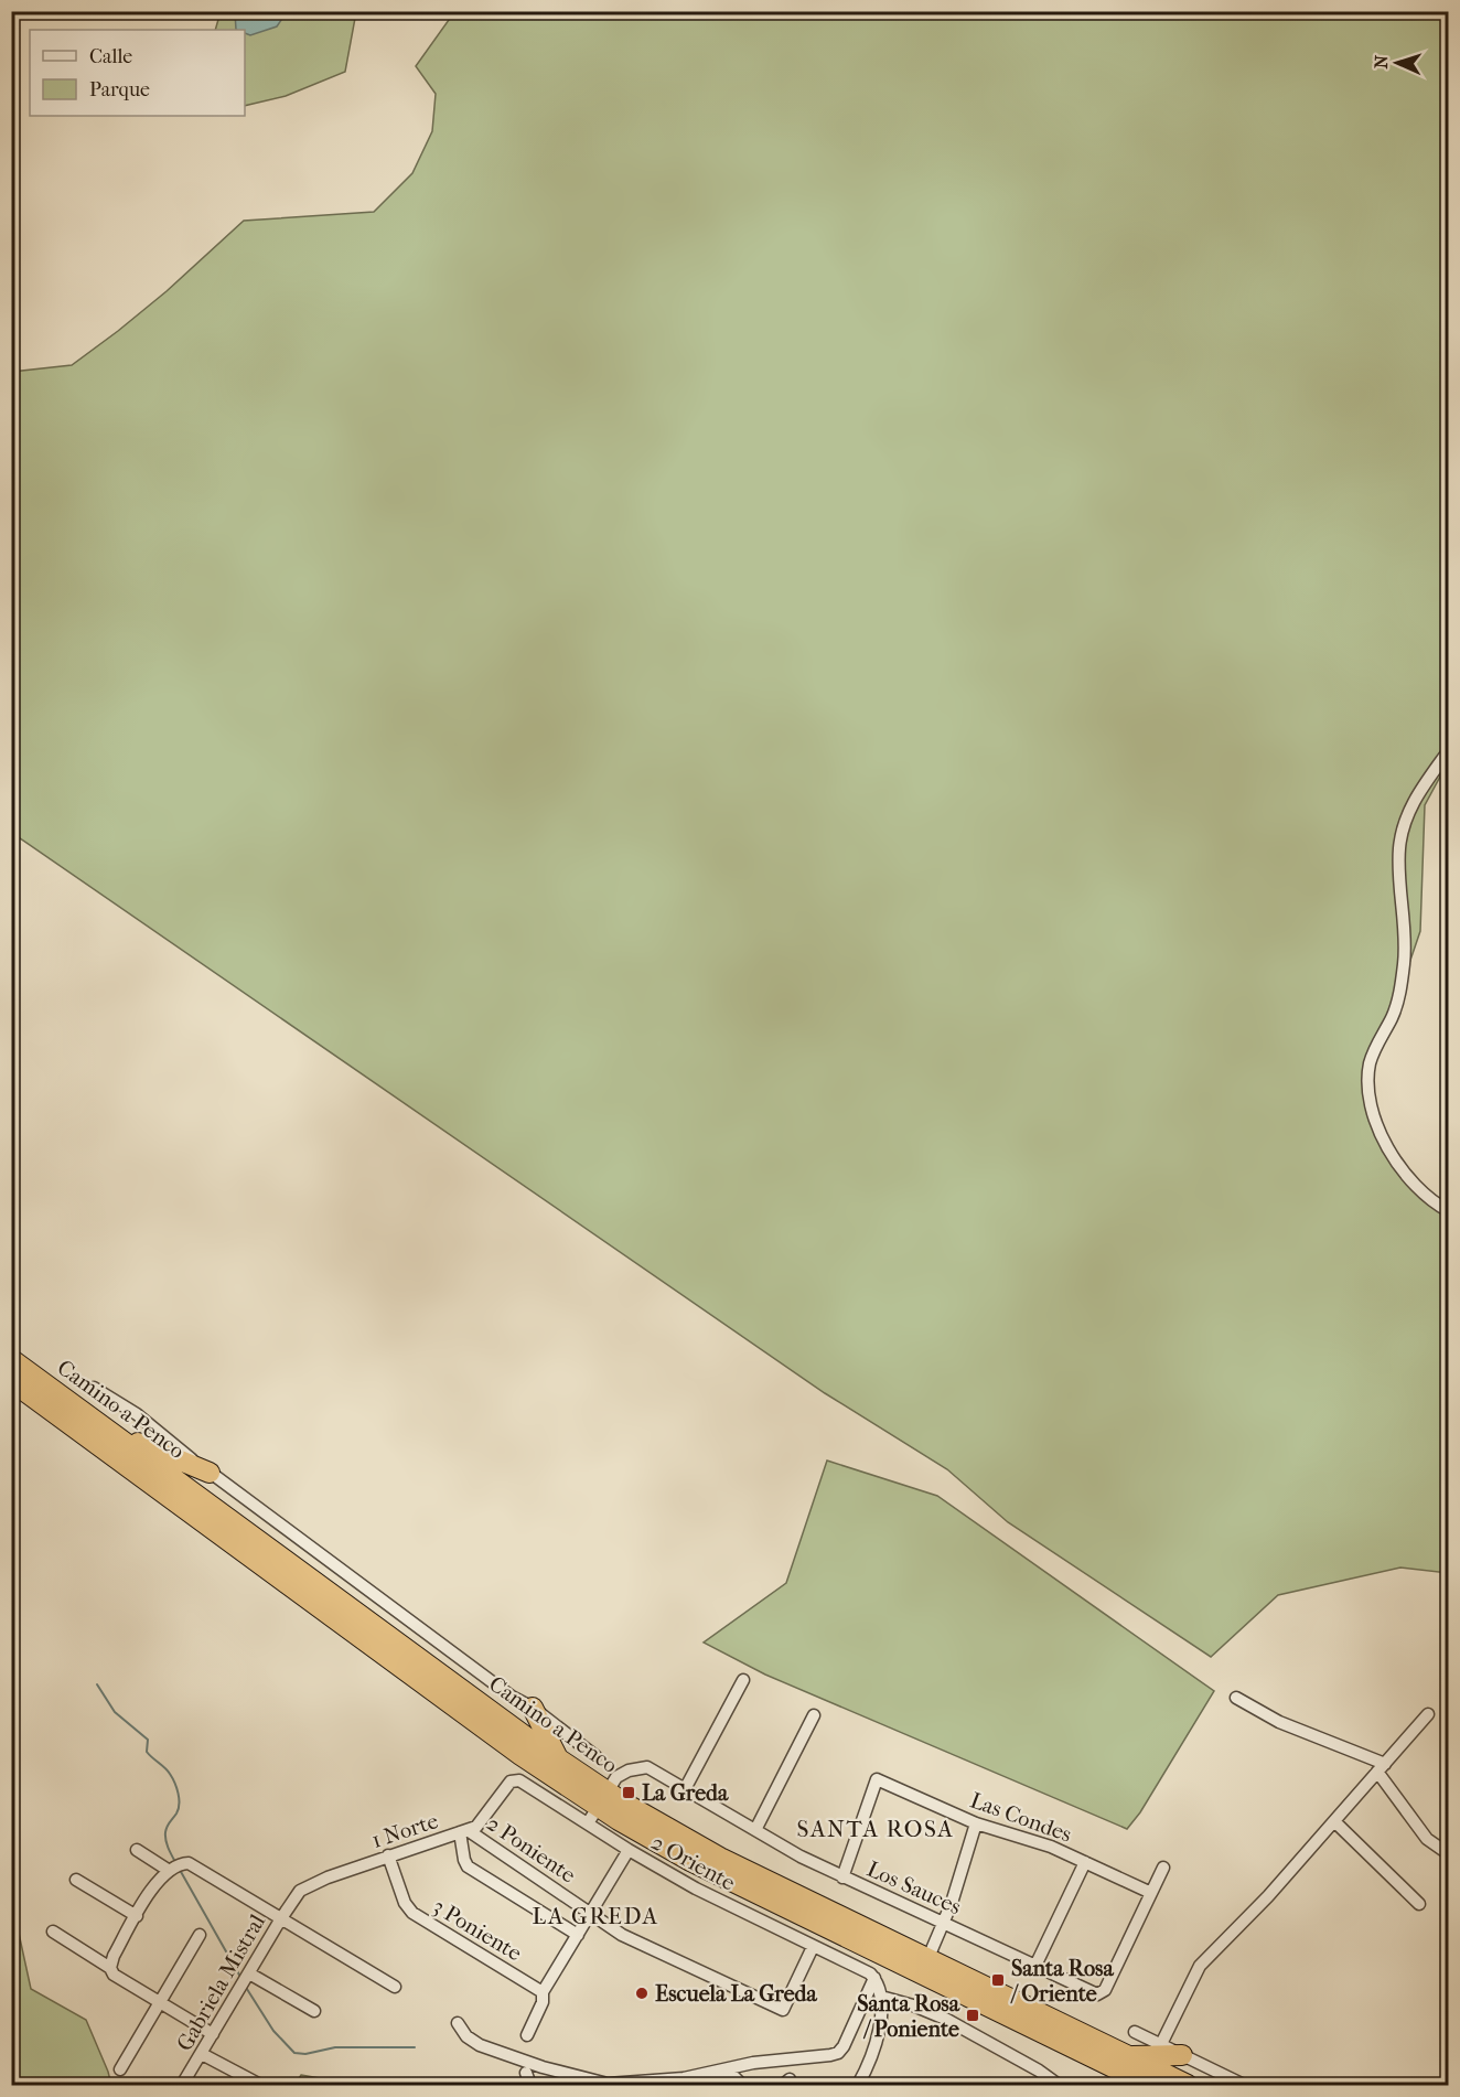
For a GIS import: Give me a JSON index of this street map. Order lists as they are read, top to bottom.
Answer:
{
  "streets": {
    "highway": ["Camino a Penco"],
    "street": [
      "Las Condes",
      "1 Norte",
      "2 Poniente",
      "2 Oriente",
      "Los Sauces",
      "3 Poniente",
      "Gabriela Mistral"
    ]
  },
  "crossings": [
    ["Camino a Penco", "2 Oriente"],
    ["Camino a Penco", "Los Sauces"],
    ["Las Condes", "Los Sauces"],
    ["1 Norte", "2 Poniente"],
    ["1 Norte", "2 Oriente"],
    ["1 Norte", "3 Poniente"],
    ["1 Norte", "Gabriela Mistral"],
    ["2 Poniente", "2 Oriente"],
    ["2 Oriente", "Los Sauces"]
  ],
  "districts": ["SANTA ROSA", "LA GREDA"],
  "places": {
    "transit": ["La Greda", "Santa Rosa / Oriente", "Santa Rosa / Poniente"],
    "other": ["Escuela La Greda"]
  },
  "legend": ["Calle", "Parque"],
  "north": "left"
}
